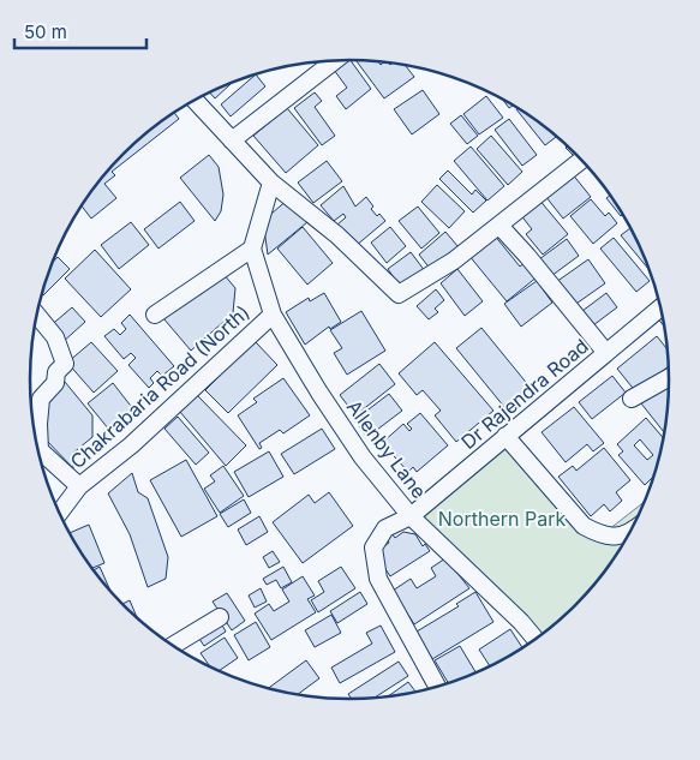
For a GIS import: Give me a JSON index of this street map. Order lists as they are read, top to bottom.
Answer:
{
  "streets": {
    "street": ["Chakrabaria Road (North)", "Dr Rajendra Road", "Allenby Lane"]
  },
  "crossings": [
    ["Chakrabaria Road (North)", "Allenby Lane"],
    ["Dr Rajendra Road", "Allenby Lane"]
  ],
  "parks": ["Northern Park"],
  "scale_bar": "50 m"
}
